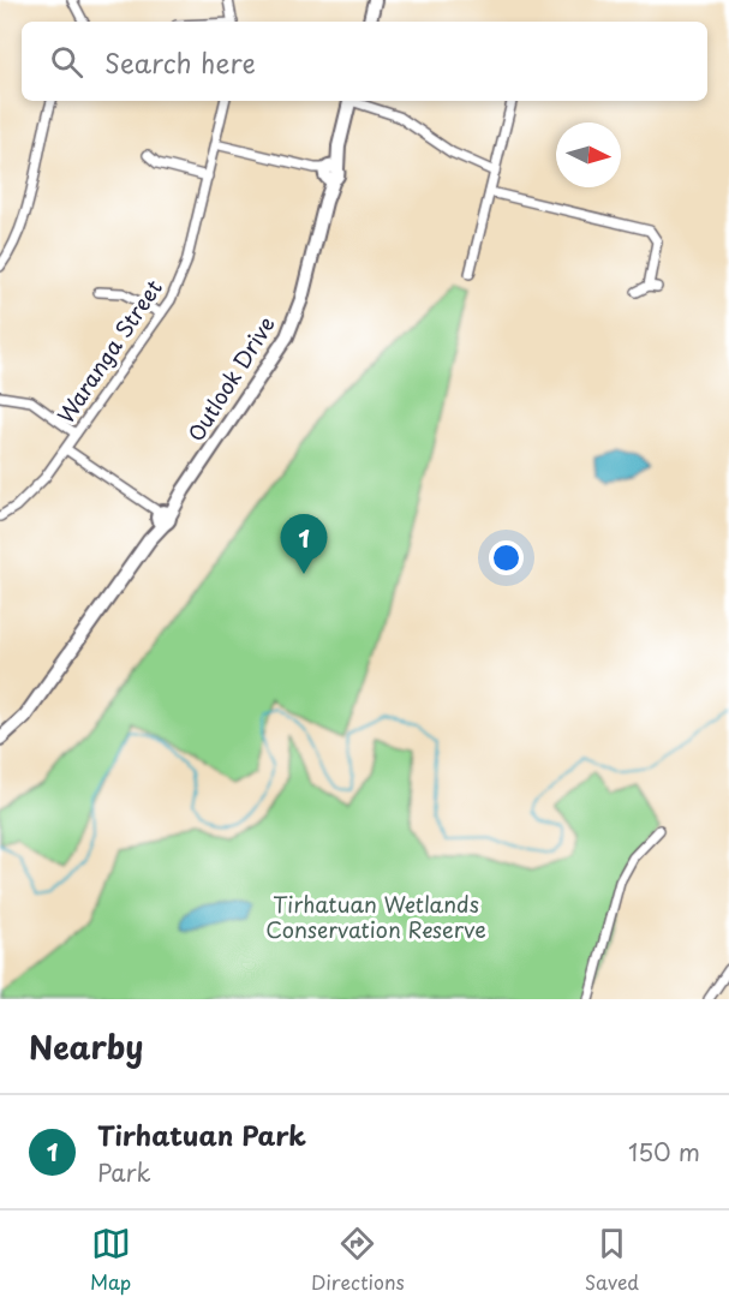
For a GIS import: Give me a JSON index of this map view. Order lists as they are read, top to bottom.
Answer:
{
  "streets": {
    "street": ["Waranga Street", "Outlook Drive"]
  },
  "parks": ["Tirhatuan Wetlands Conservation Reserve"],
  "north": "right",
  "page": {
    "search": "Search here",
    "pins": "1",
    "heading": "Nearby",
    "list": [
      {
        "mark": "1",
        "name": "Tirhatuan Park",
        "note": "Park",
        "value": "150 m"
      }
    ],
    "nav": ["Map", "Directions", "Saved"]
  }
}
